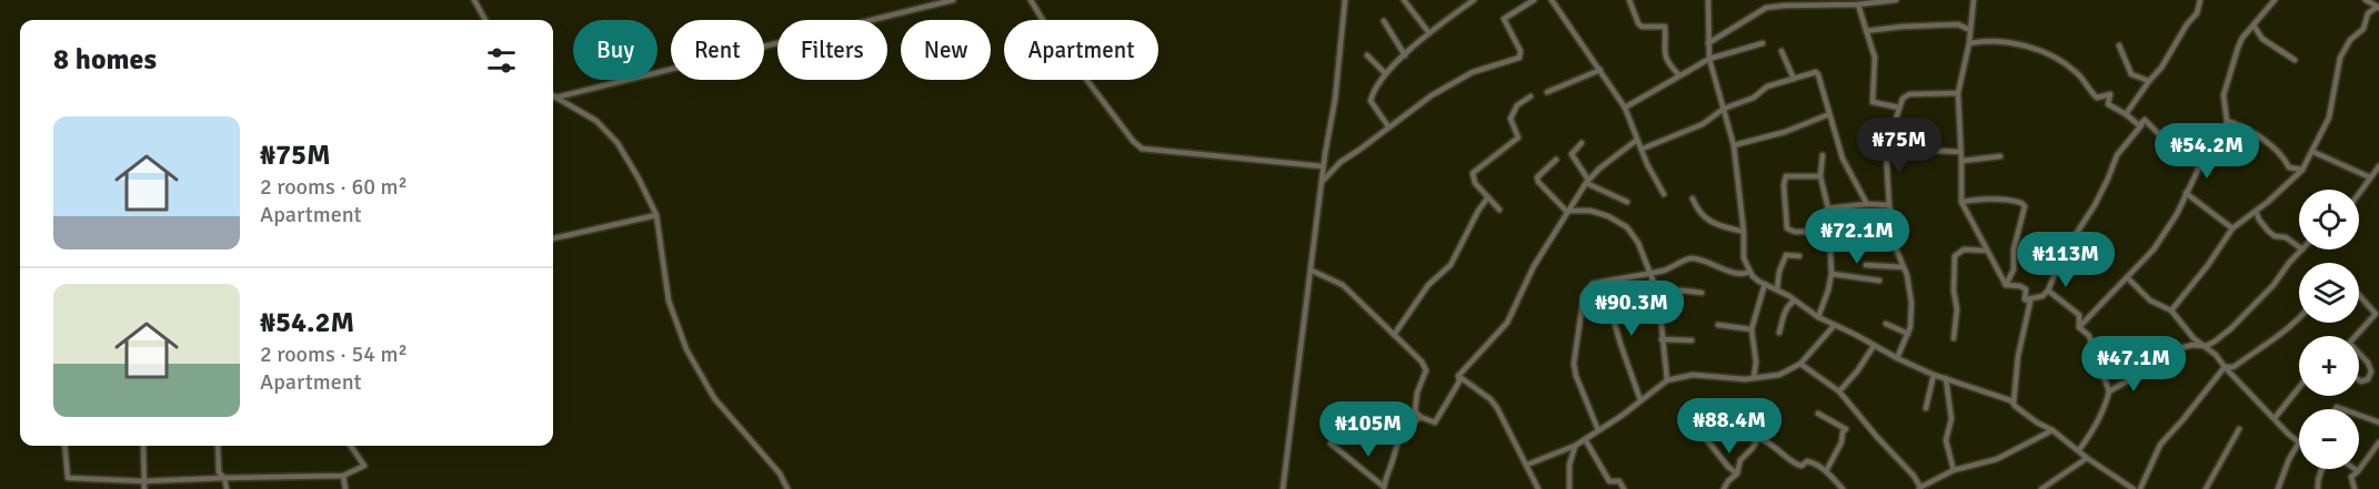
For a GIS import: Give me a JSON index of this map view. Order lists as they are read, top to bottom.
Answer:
{
  "page": {
    "chip": [
      "Buy",
      "Rent",
      "Filters",
      "New",
      "Apartment"
    ],
    "heading": "8 homes",
    "list": [
      {
        "name": "₦75M",
        "note": "2 rooms · 60 m² · Apartment"
      },
      {
        "name": "₦54.2M",
        "note": "2 rooms · 54 m² · Apartment"
      }
    ],
    "price": [
      "₦75M",
      "₦54.2M",
      "₦72.1M",
      "₦113M",
      "₦90.3M",
      "₦47.1M",
      "₦88.4M",
      "₦105M"
    ],
    "map_buttons": ["+", "−"]
  }
}
